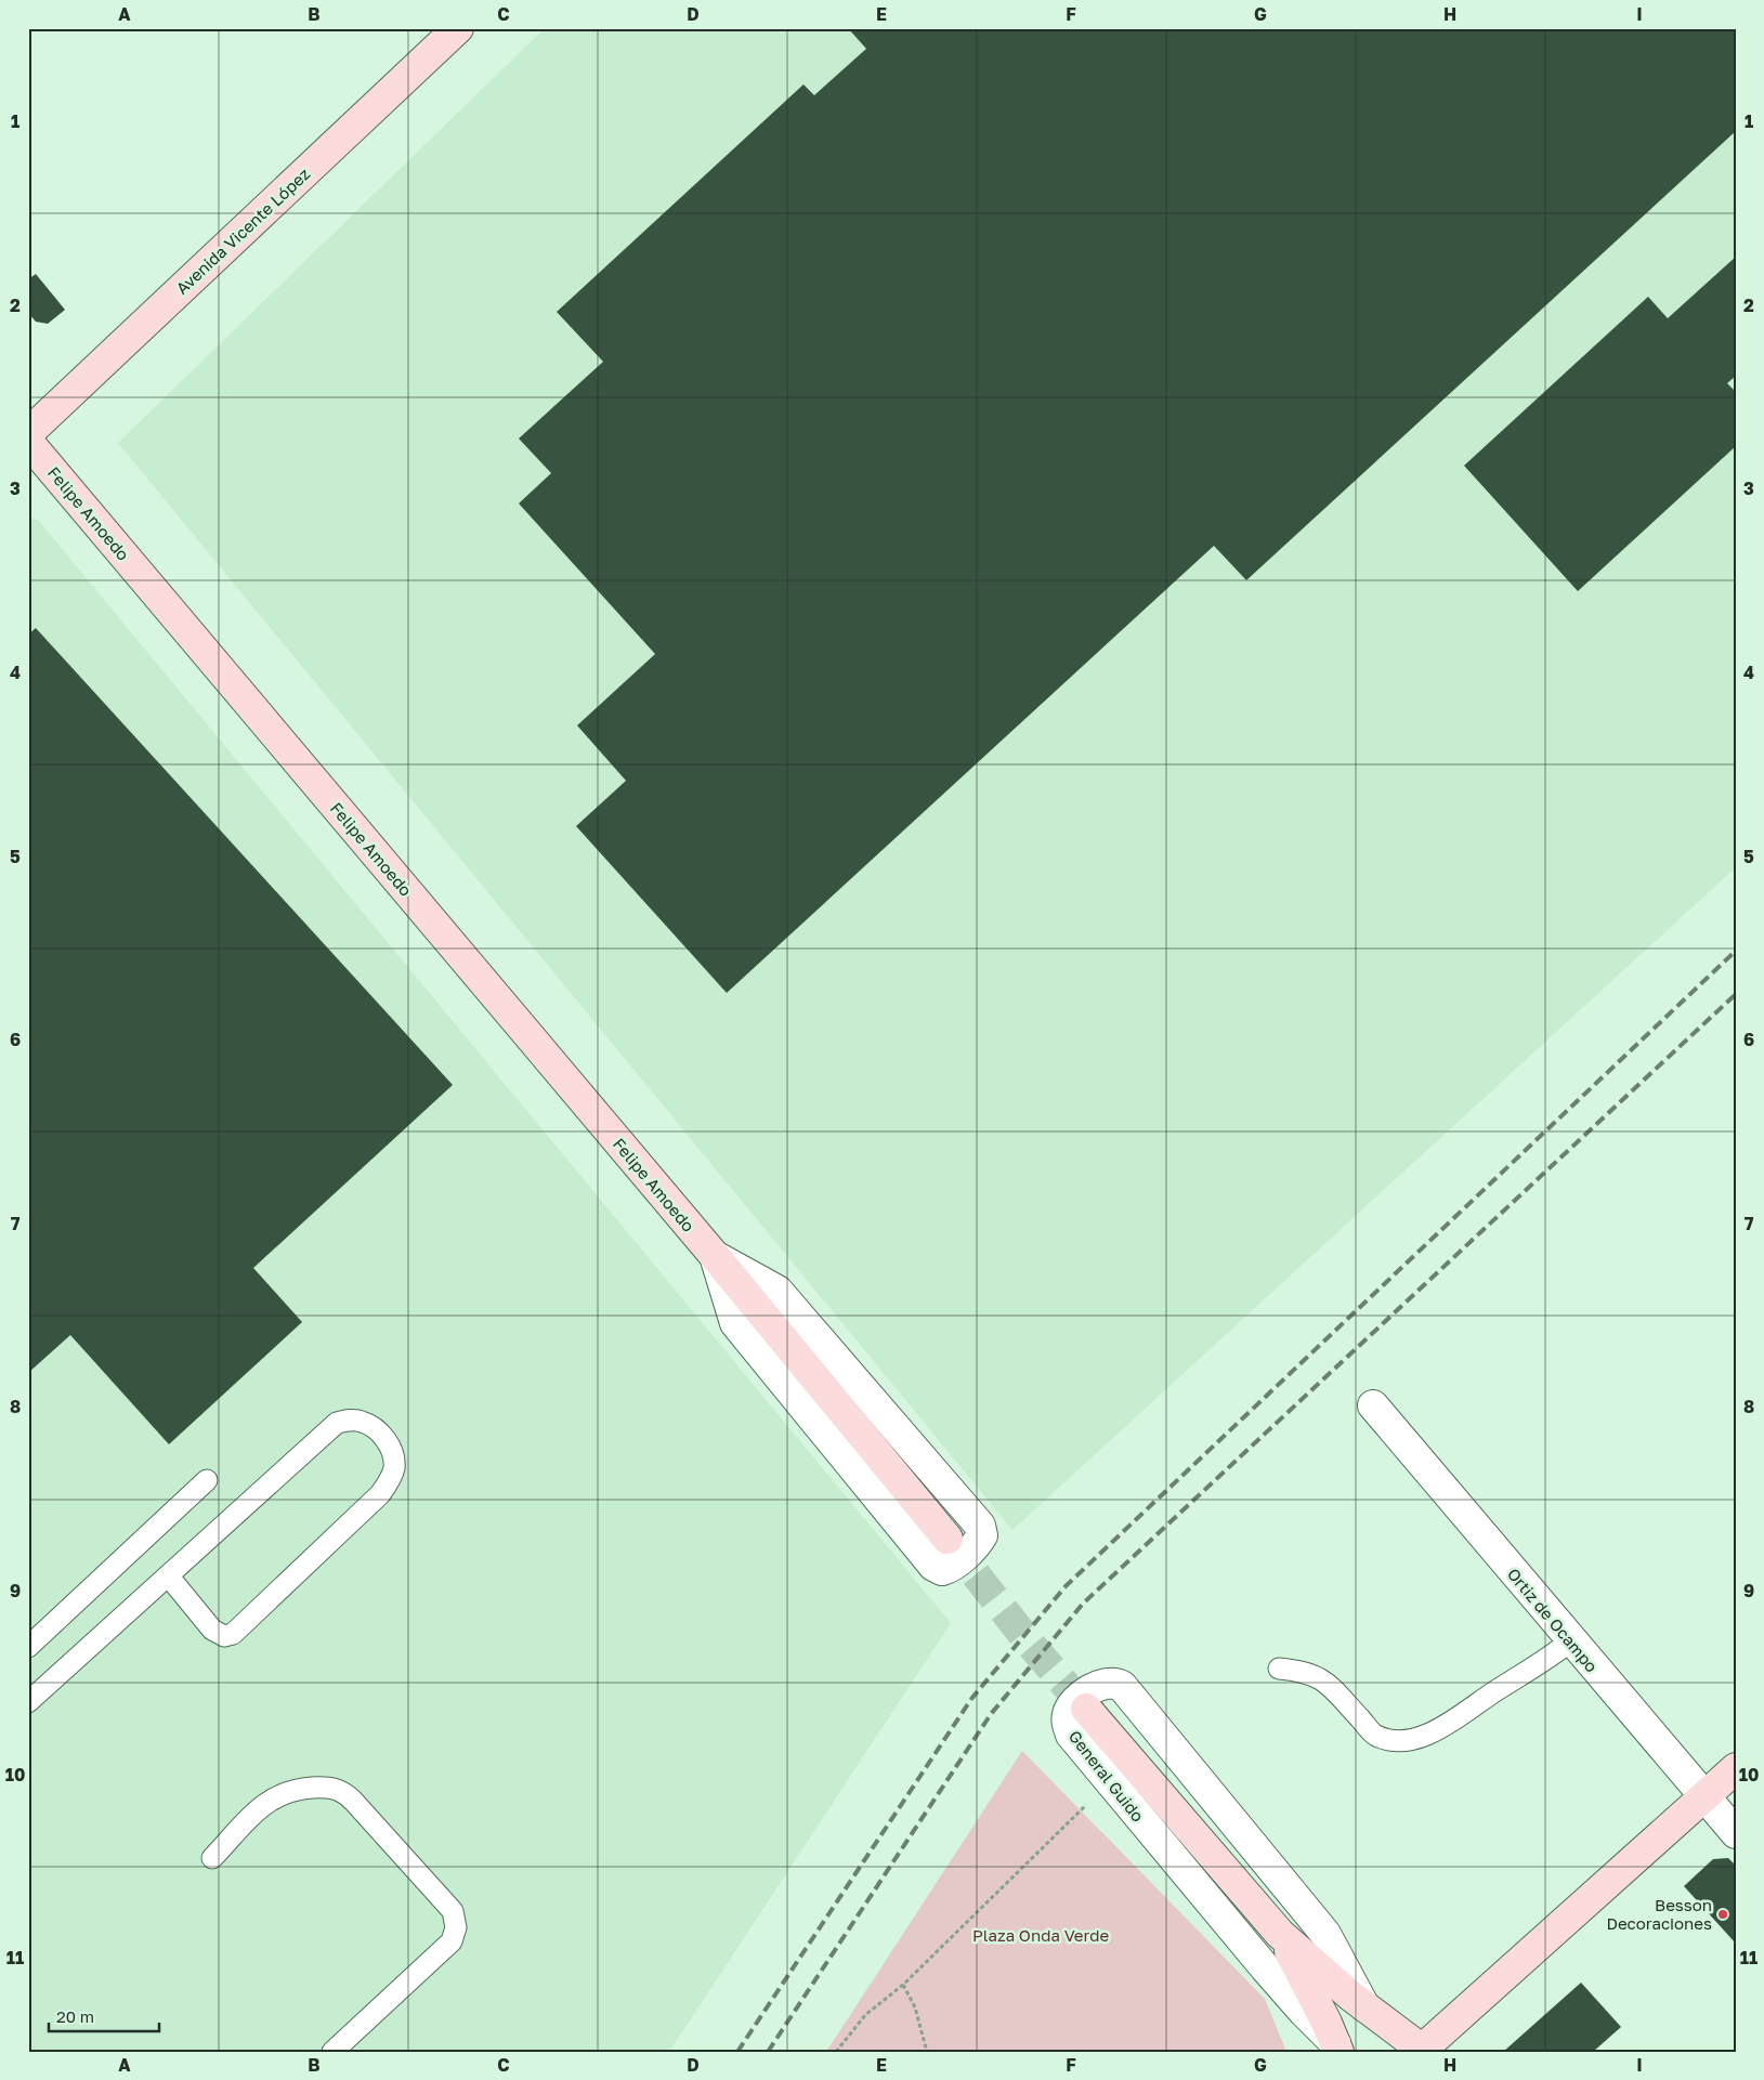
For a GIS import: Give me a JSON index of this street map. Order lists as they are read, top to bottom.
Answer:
{
  "streets": {
    "main road": ["Avenida Vicente López", "Felipe Amoedo", "General Guido"],
    "street": ["Ortiz de Ocampo"]
  },
  "parks": ["Plaza Onda Verde"],
  "places": ["Besson Decoraciones"],
  "scale_bar": "20 m",
  "grid": {
    "columns": [
      "A",
      "B",
      "C",
      "D",
      "E",
      "F",
      "G",
      "H",
      "I"
    ],
    "rows": [
      "1",
      "2",
      "3",
      "4",
      "5",
      "6",
      "7",
      "8",
      "9",
      "10",
      "11"
    ]
  }
}
